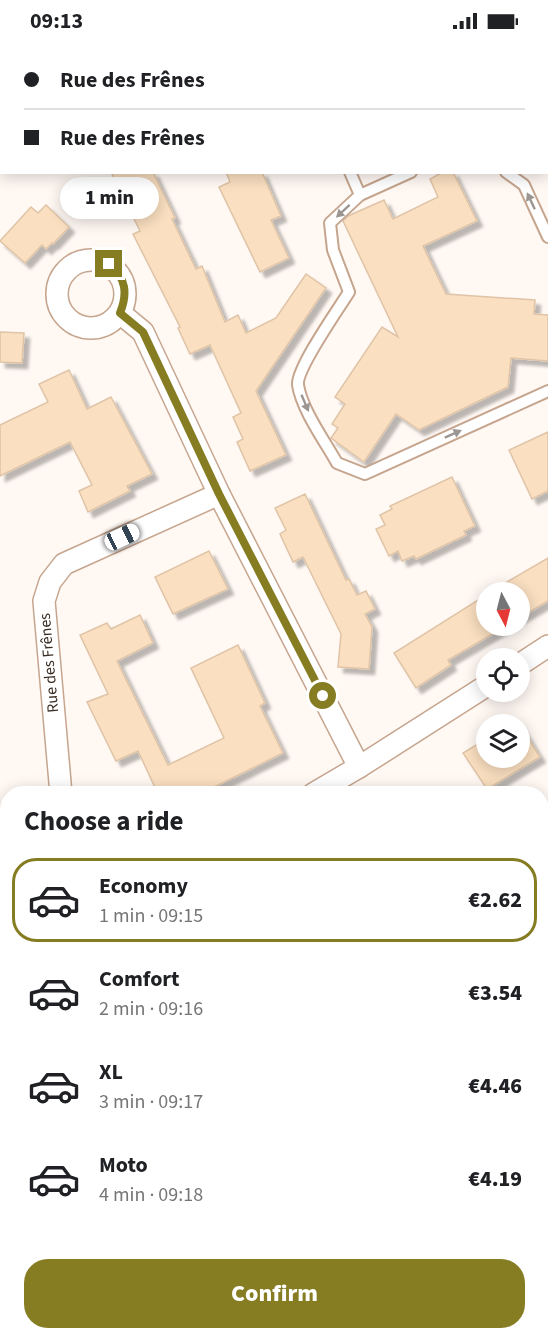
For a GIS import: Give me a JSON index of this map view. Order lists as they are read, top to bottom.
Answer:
{
  "streets": {
    "street": ["Rue des Frênes"]
  },
  "north": "bottom",
  "page": {
    "status": "09:13",
    "banner": ["Rue des Frênes", "Rue des Frênes"],
    "bubble": "1 min",
    "heading": "Choose a ride",
    "list": [
      {
        "name": "Economy",
        "note": "1 min · 09:15",
        "value": "€2.62"
      },
      {
        "name": "Comfort",
        "note": "2 min · 09:16",
        "value": "€3.54"
      },
      {
        "name": "XL",
        "note": "3 min · 09:17",
        "value": "€4.46"
      },
      {
        "name": "Moto",
        "note": "4 min · 09:18",
        "value": "€4.19"
      }
    ],
    "buttons": "Confirm"
  }
}
